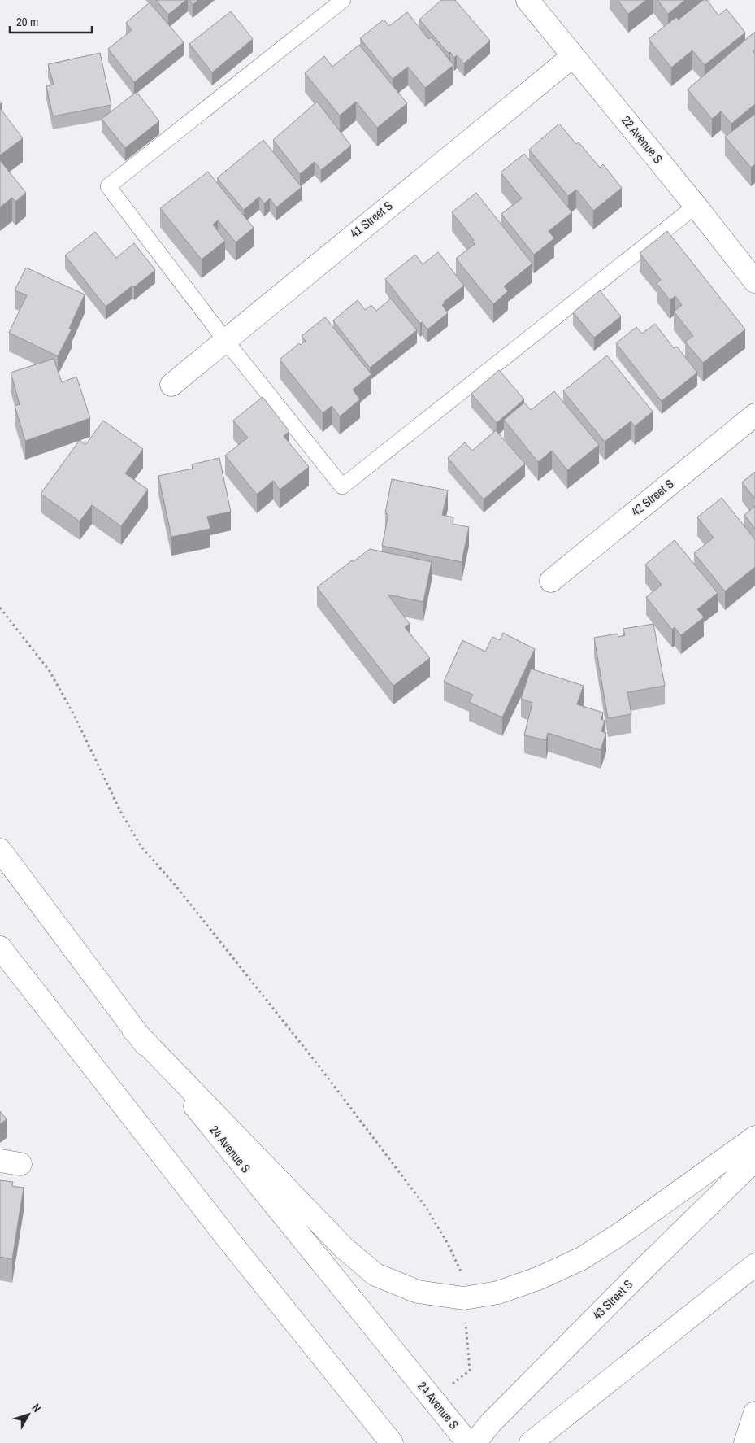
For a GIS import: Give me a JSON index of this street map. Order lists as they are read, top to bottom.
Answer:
{
  "streets": {
    "main road": [
      "22 Avenue S",
      "41 Street S",
      "42 Street S",
      "24 Avenue S",
      "43 Street S"
    ]
  },
  "crossings": [
    ["22 Avenue S", "41 Street S"]
  ],
  "scale_bar": "20 m",
  "north": "top right"
}
